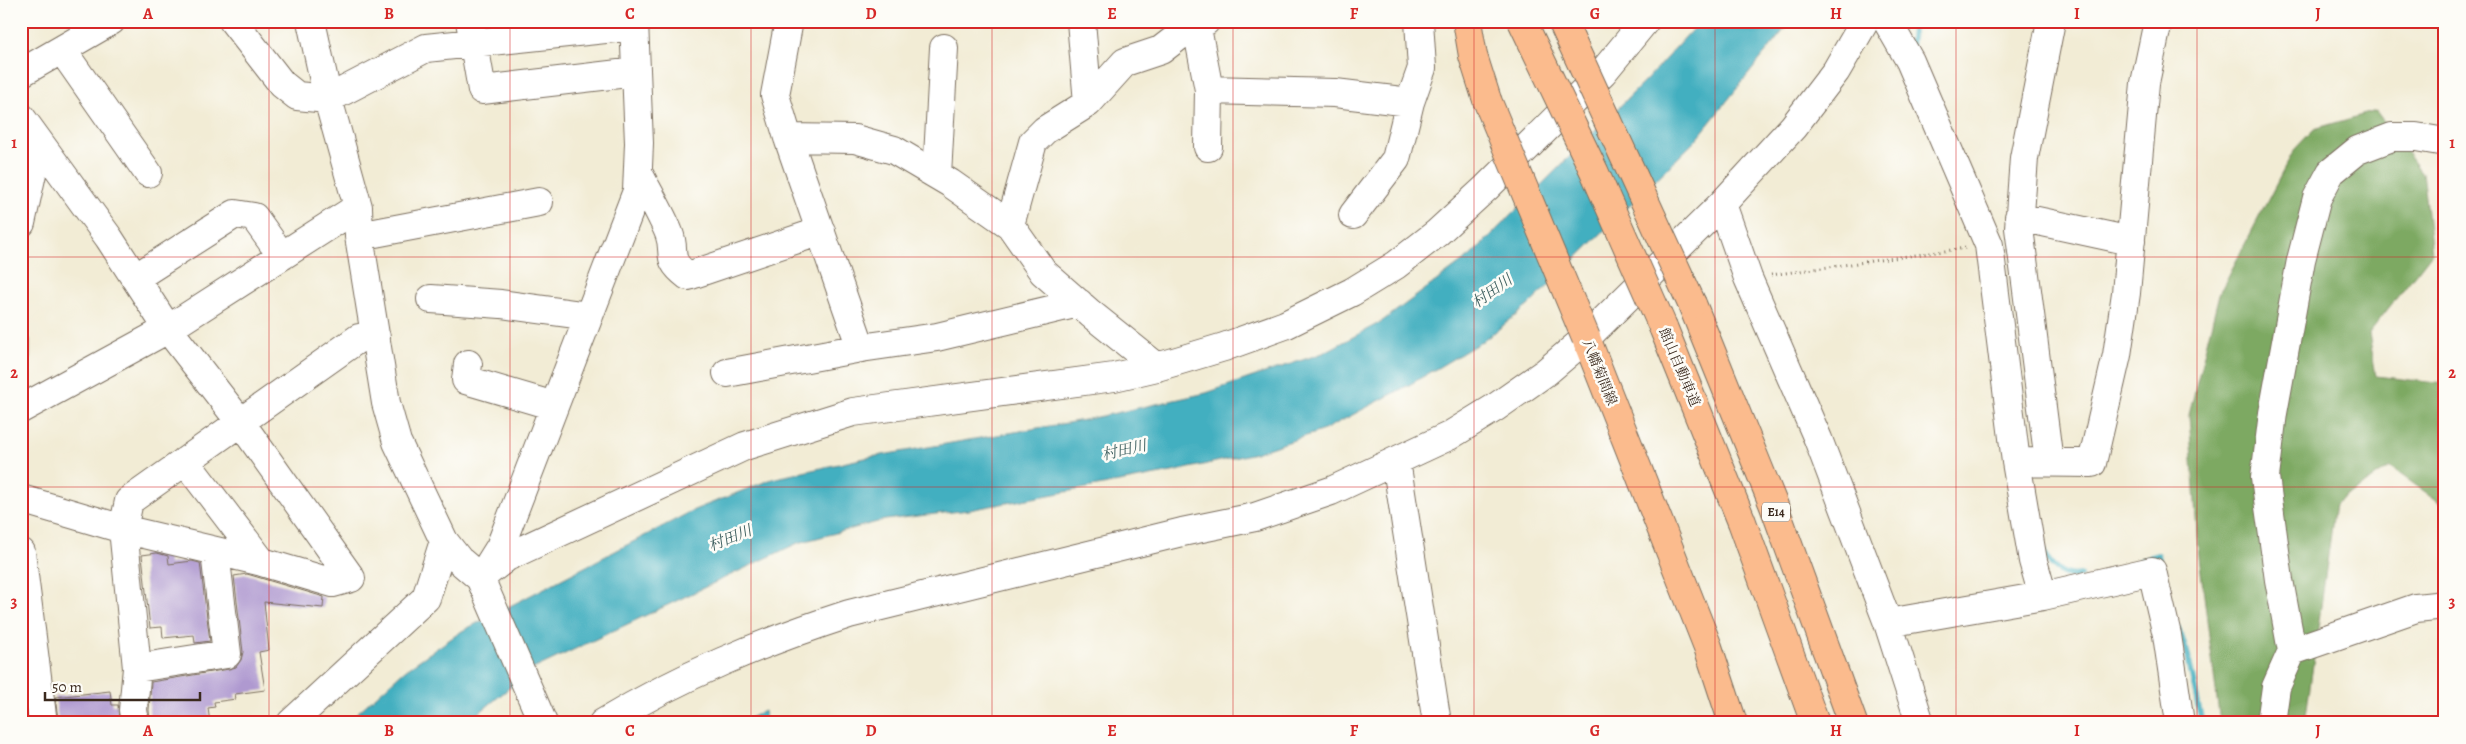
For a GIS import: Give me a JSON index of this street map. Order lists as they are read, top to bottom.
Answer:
{
  "streets": {
    "main road": ["館山自動車道", "八幡菊間線", "E14"]
  },
  "water": ["村田川"],
  "scale_bar": "50 m",
  "grid": {
    "columns": [
      "A",
      "B",
      "C",
      "D",
      "E",
      "F",
      "G",
      "H",
      "I",
      "J"
    ],
    "rows": ["1", "2", "3"]
  }
}
